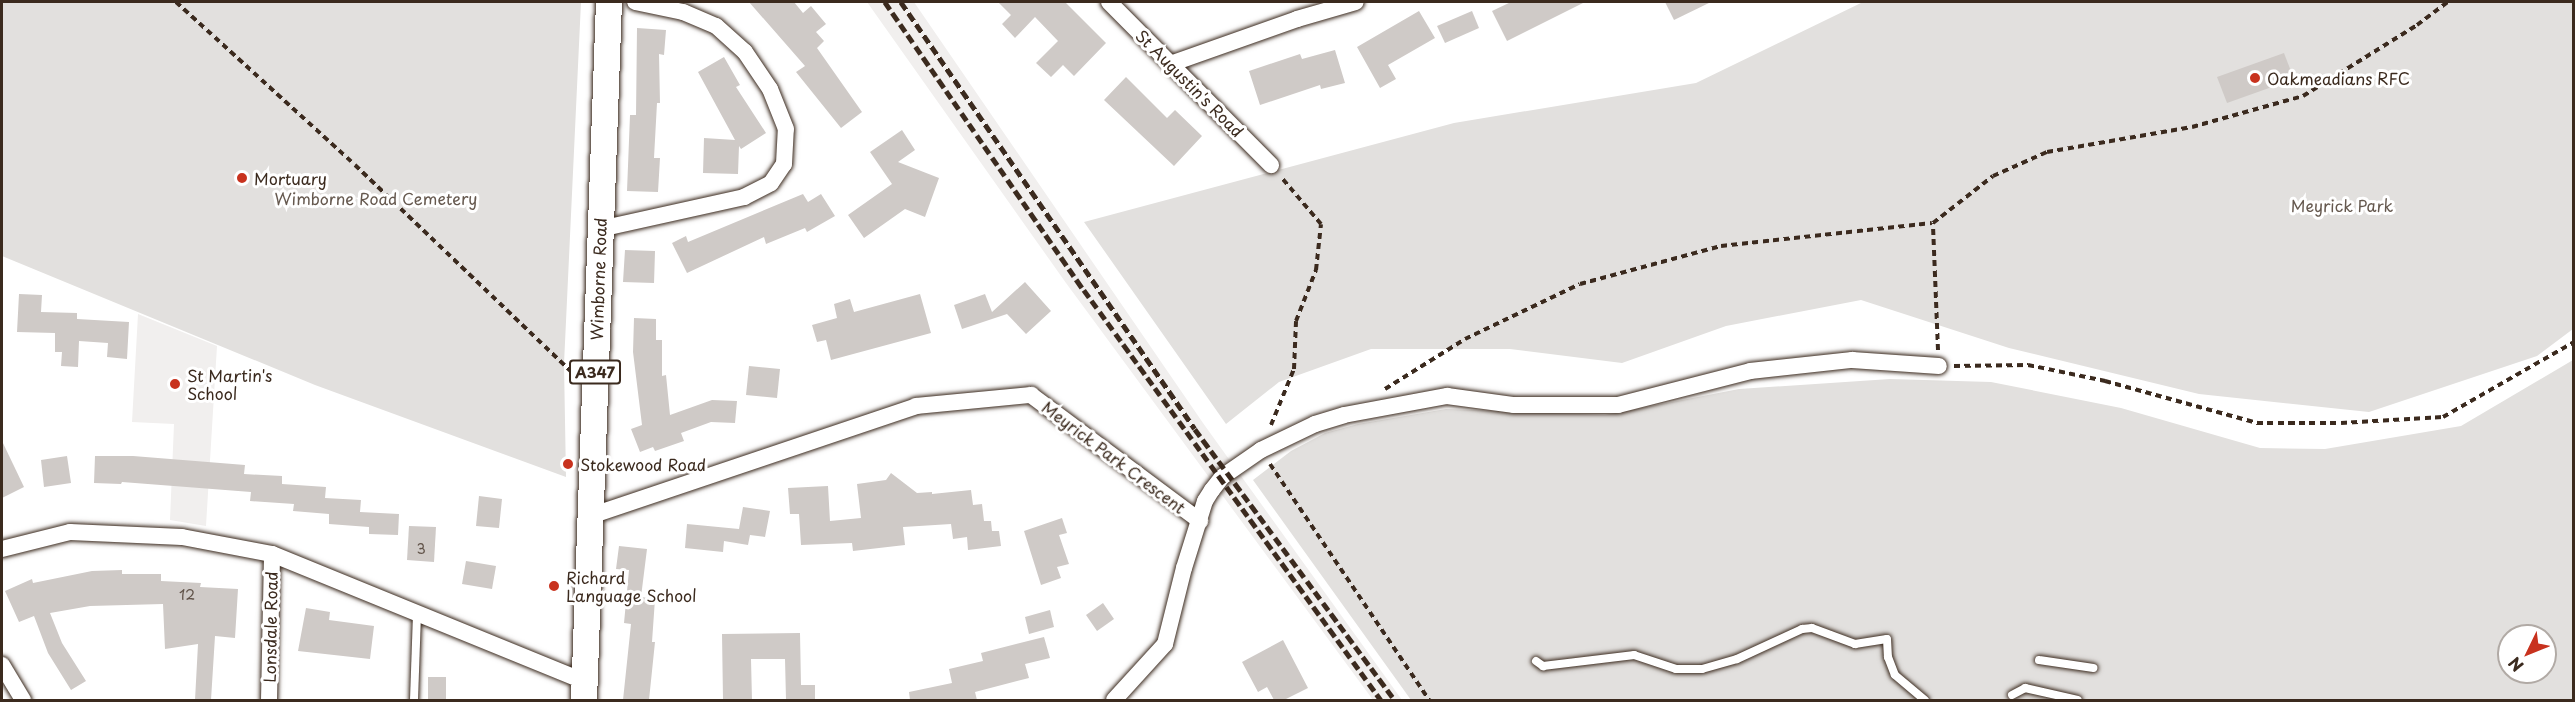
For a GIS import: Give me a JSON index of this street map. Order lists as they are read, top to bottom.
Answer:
{
  "streets": {
    "main road": ["Wimborne Road", "A347"],
    "street": ["St Augustin's Road", "Meyrick Park Crescent", "Lonsdale Road"]
  },
  "crossings": [
    ["Wimborne Road", "Meyrick Park Crescent"]
  ],
  "parks": ["Wimborne Road Cemetery", "Meyrick Park"],
  "places": [
    "Oakmeadians RFC",
    "Mortuary",
    "St Martin's School",
    "Stokewood Road",
    "Richard Language School"
  ],
  "house_numbers": ["3", "12"],
  "north": "bottom left"
}
